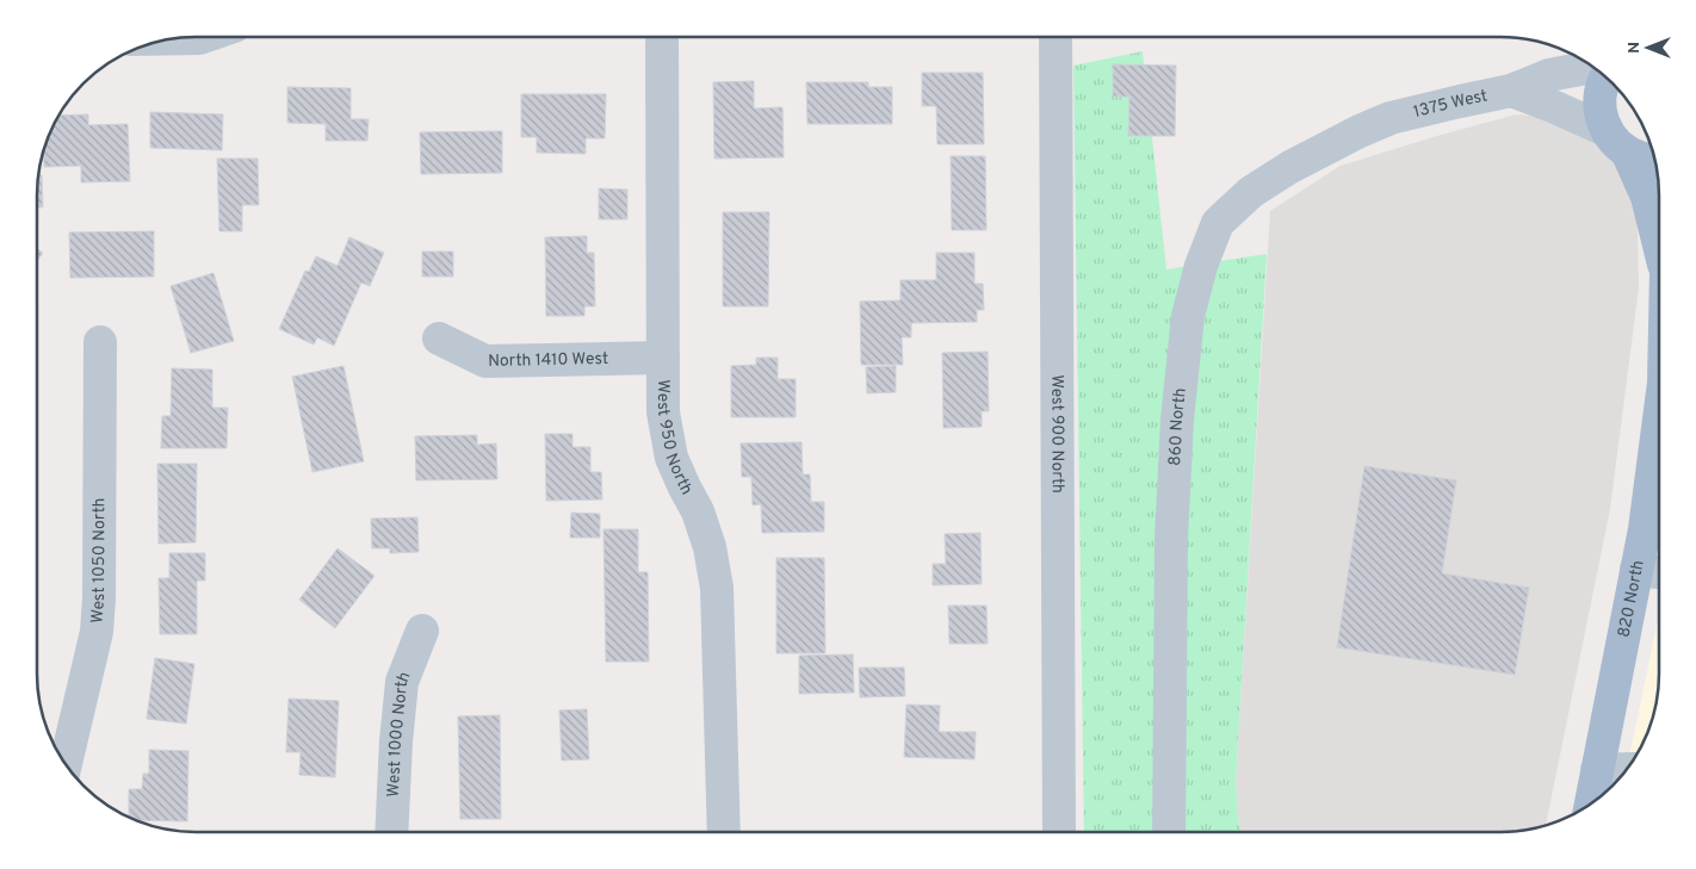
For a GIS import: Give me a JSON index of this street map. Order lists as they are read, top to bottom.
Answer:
{
  "streets": {
    "main road": ["820 North"],
    "street": [
      "1375 West",
      "North 1410 West",
      "860 North",
      "West 900 North",
      "West 950 North",
      "West 1050 North",
      "West 1000 North"
    ]
  },
  "crossings": [
    ["1375 West", "860 North"],
    ["1375 West", "820 North"],
    ["North 1410 West", "West 950 North"]
  ],
  "north": "left"
}
